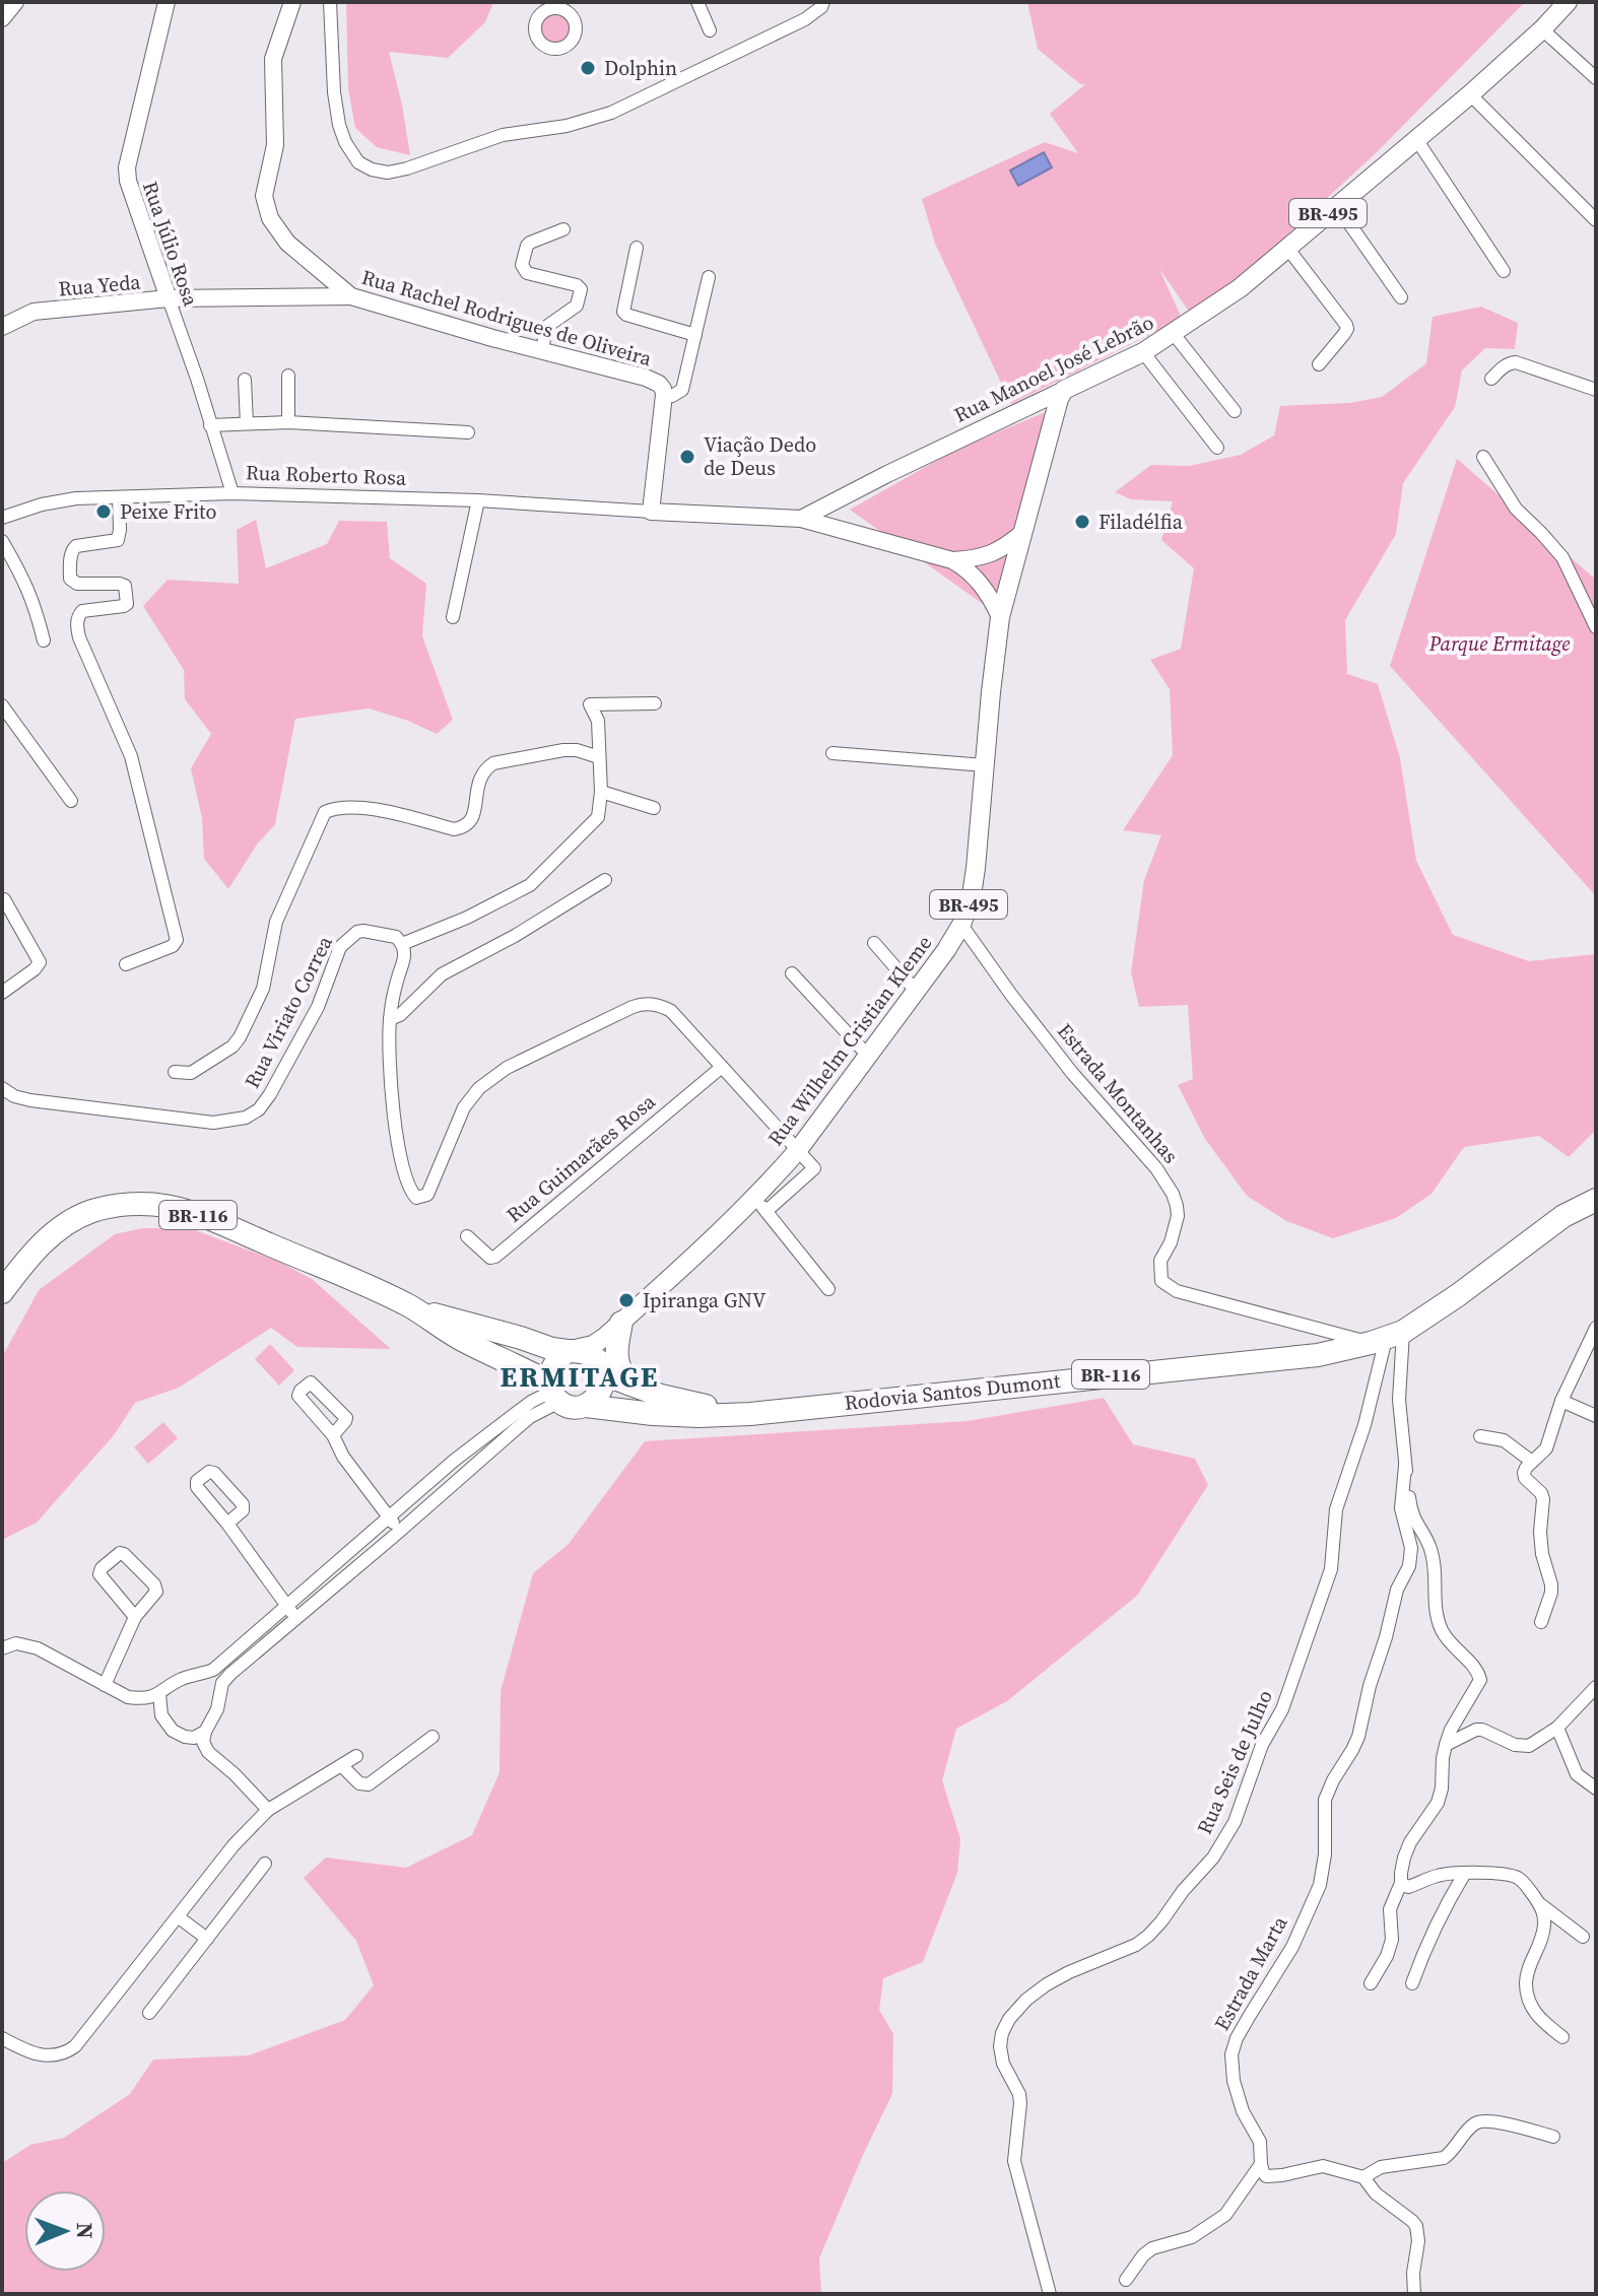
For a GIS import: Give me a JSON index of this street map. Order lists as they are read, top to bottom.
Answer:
{
  "streets": {
    "highway": ["BR-116", "Rodovia Santos Dumont"],
    "main road": ["BR-495", "Rua Manoel José Lebrão", "Rua Wilhelm Cristian Kleme"],
    "street": [
      "Rua Júlio Rosa",
      "Rua Yeda",
      "Rua Rachel Rodrigues de Oliveira",
      "Rua Roberto Rosa",
      "Rua Viriato Correa",
      "Estrada Montanhas",
      "Rua Guimarães Rosa",
      "Rua Seis de Julho",
      "Estrada Marta"
    ]
  },
  "crossings": [
    ["BR-495", "Rua Wilhelm Cristian Kleme"],
    ["BR-495", "BR-116"],
    ["Rua Júlio Rosa", "Rua Yeda"],
    ["Rua Júlio Rosa", "Rua Roberto Rosa"],
    ["Rua Yeda", "Rua Rachel Rodrigues de Oliveira"],
    ["Rua Rachel Rodrigues de Oliveira", "Rua Roberto Rosa"],
    ["Rua Manoel José Lebrão", "Rua Wilhelm Cristian Kleme"],
    ["Rua Wilhelm Cristian Kleme", "Estrada Montanhas"],
    ["Estrada Montanhas", "Rodovia Santos Dumont"],
    ["Estrada Montanhas", "Rua Seis de Julho"],
    ["BR-116", "Rodovia Santos Dumont"],
    ["Rodovia Santos Dumont", "Rua Seis de Julho"]
  ],
  "districts": ["ERMITAGE"],
  "parks": ["Parque Ermitage"],
  "places": [
    "Dolphin",
    "Viação Dedo de Deus",
    "Peixe Frito",
    "Filadélfia",
    "Ipiranga GNV"
  ],
  "north": "right"
}
